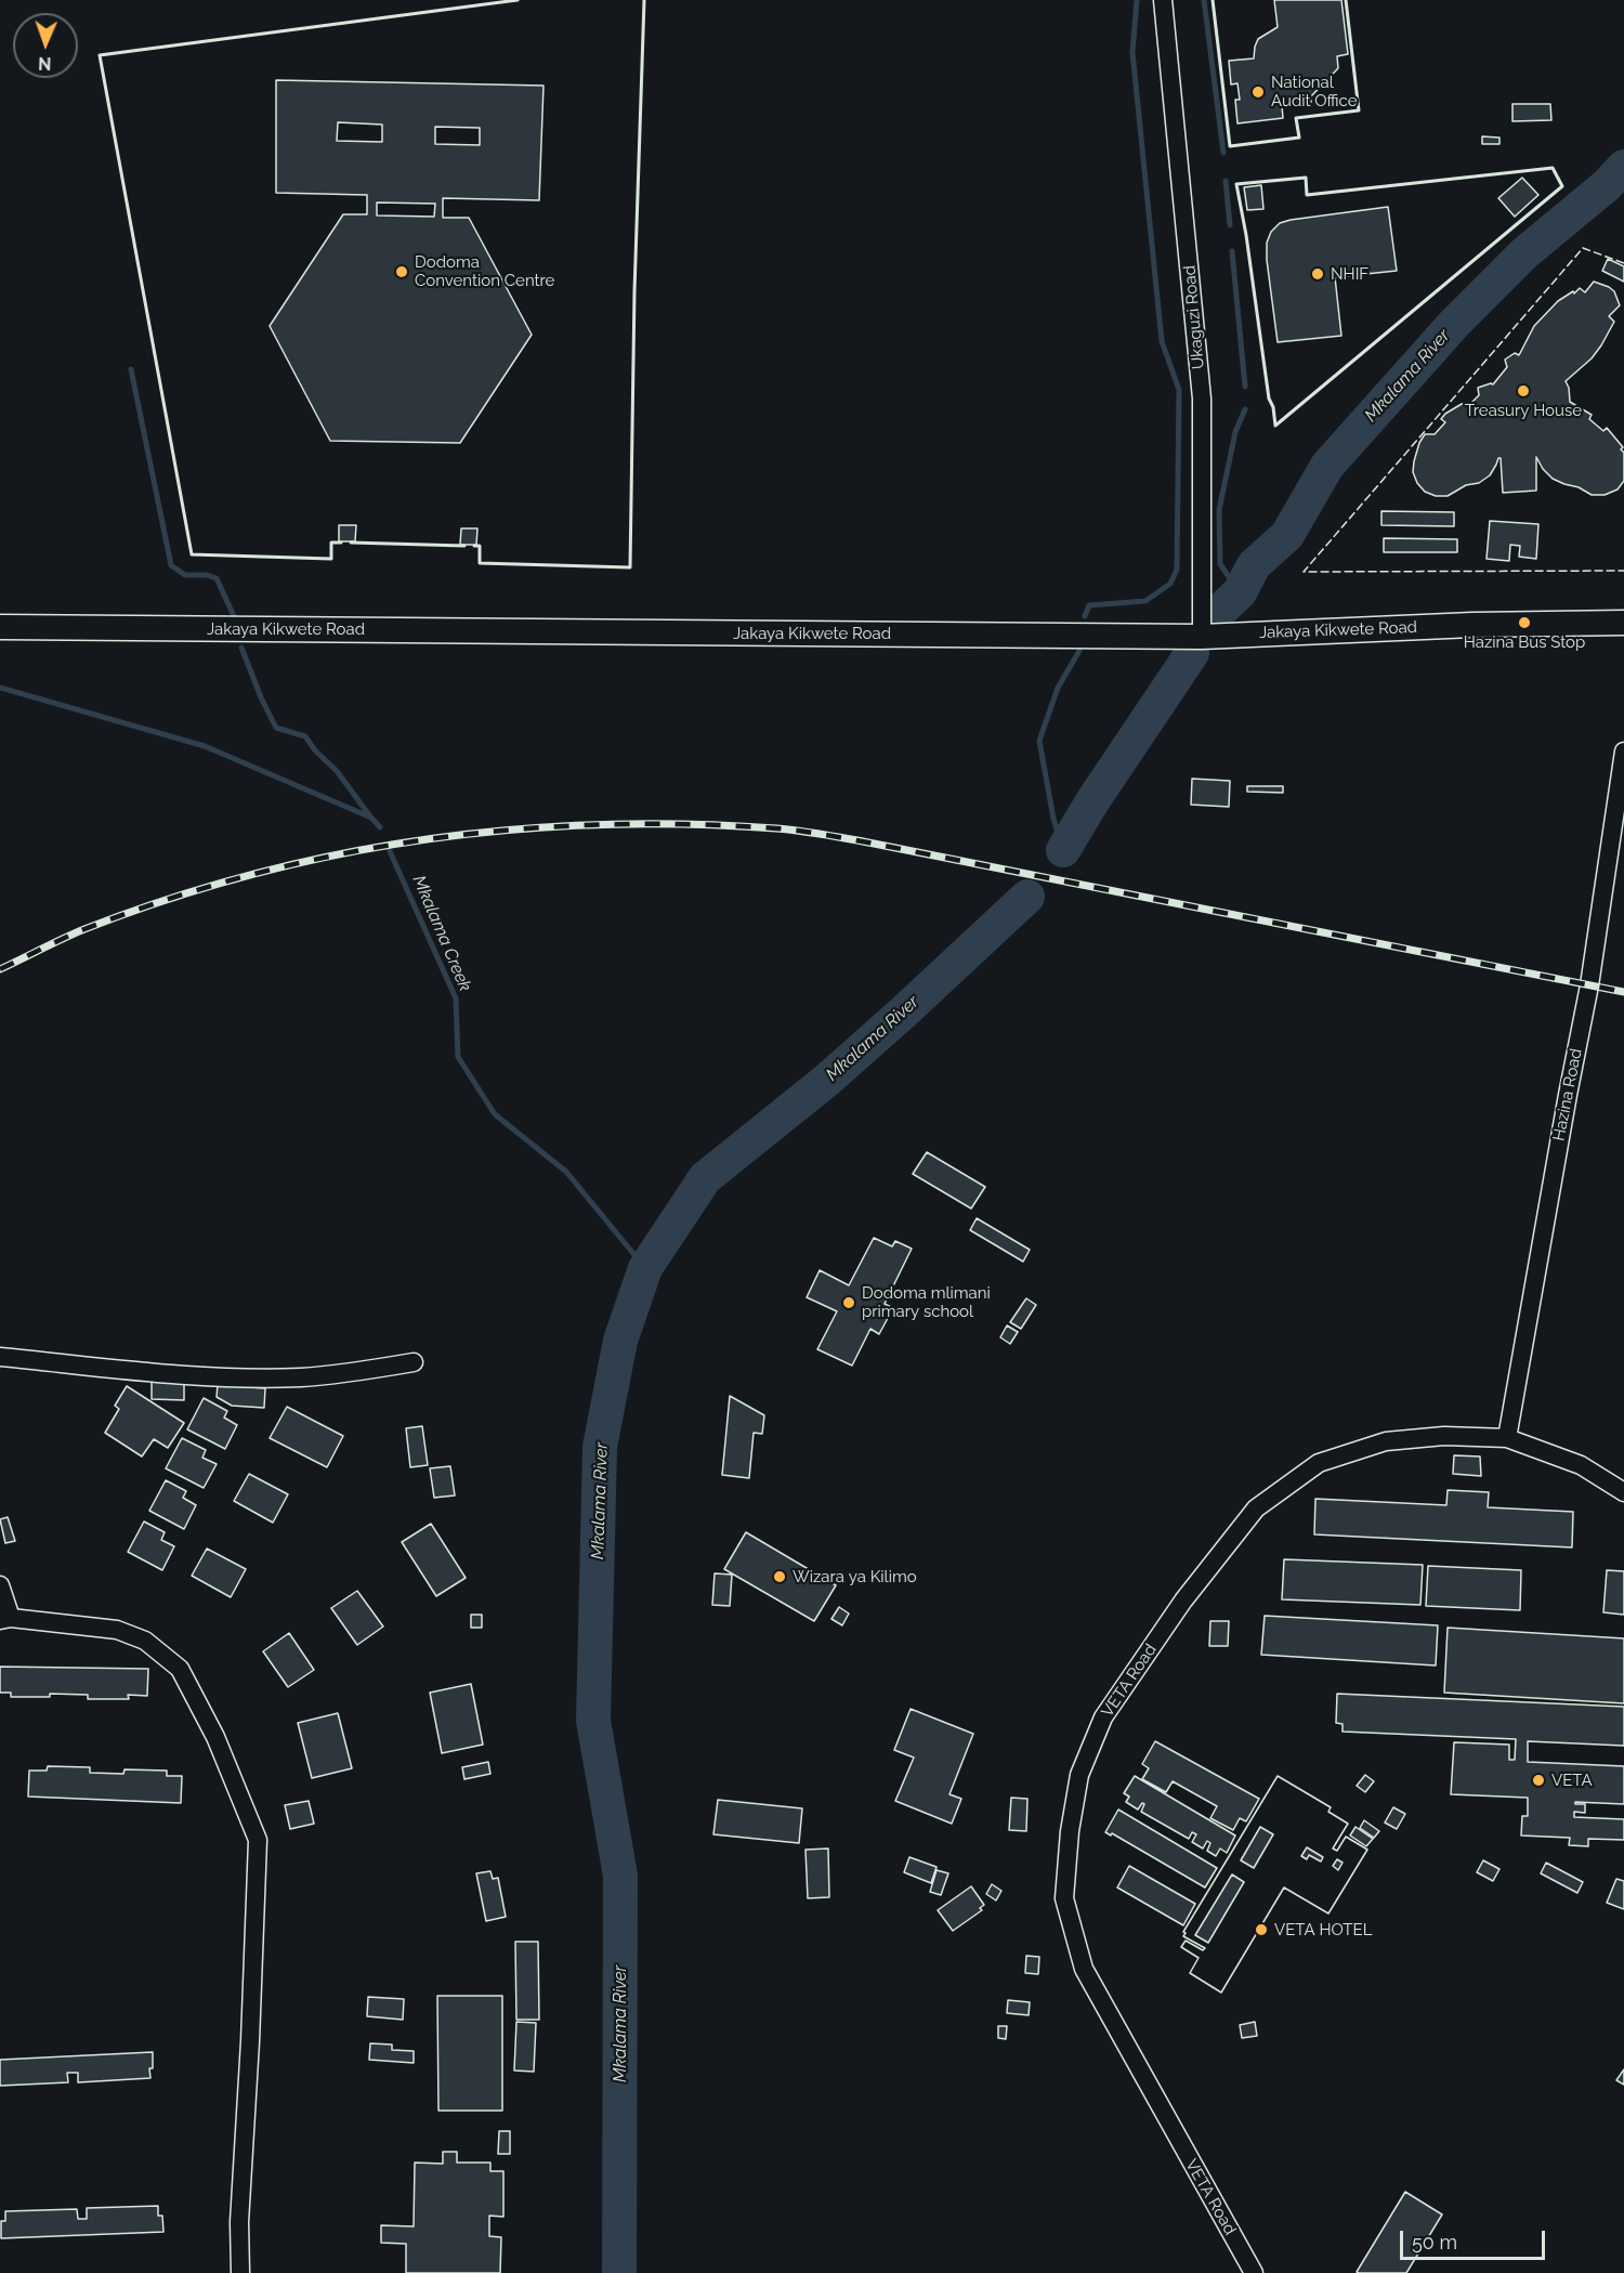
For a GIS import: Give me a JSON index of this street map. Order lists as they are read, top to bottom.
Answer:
{
  "streets": {
    "main road": ["Jakaya Kikwete Road"],
    "street": ["Ukaguzi Road", "Hazina Road", "VETA Road"]
  },
  "crossings": [
    ["Ukaguzi Road", "Jakaya Kikwete Road"],
    ["Hazina Road", "VETA Road"]
  ],
  "water": ["Mkalama River", "Mkalama Creek"],
  "places": [
    "National Audit Office",
    "Dodoma Convention Centre",
    "NHIF",
    "Treasury House",
    "Hazina Bus Stop",
    "Dodoma mlimani primary school",
    "Wizara ya Kilimo",
    "VETA",
    "VETA HOTEL"
  ],
  "scale_bar": "50 m",
  "north": "bottom"
}
